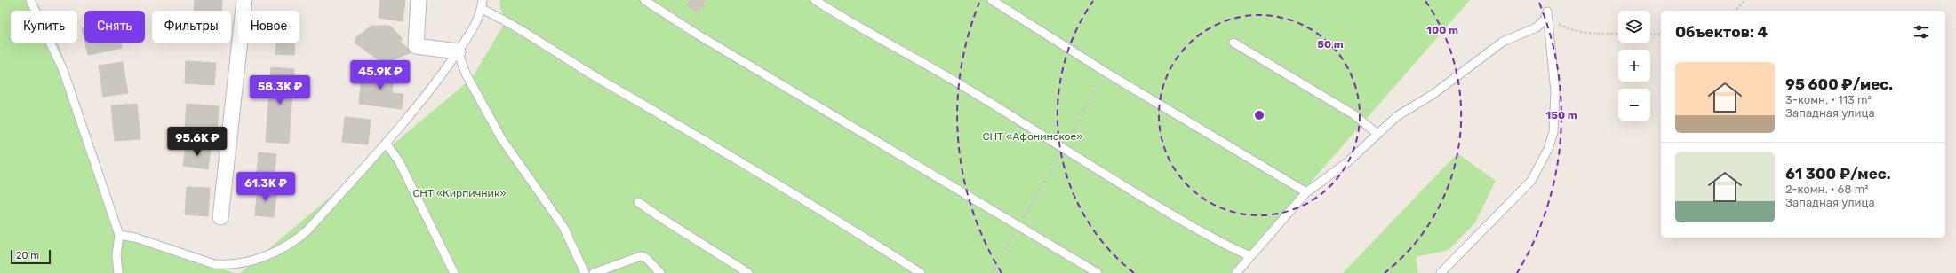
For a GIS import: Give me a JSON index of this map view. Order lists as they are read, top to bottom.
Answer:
{
  "parks": ["СНТ «Афонинское»", "СНТ «Кирпичник»"],
  "scale_bar": "20 m",
  "page": {
    "map_buttons": ["+", "−"],
    "chip": [
      "Купить",
      "Снять",
      "Фильтры",
      "Новое"
    ],
    "heading": "Объектов: 4",
    "list": [
      {
        "name": "95 600 ₽/мес.",
        "note": "3-комн. · 113 m² · Западная улица"
      },
      {
        "name": "61 300 ₽/мес.",
        "note": "2-комн. · 68 m² · Западная улица"
      }
    ],
    "price": [
      "45.9K ₽",
      "58.3K ₽",
      "95.6K ₽",
      "61.3K ₽"
    ],
    "scale": "20 m"
  },
  "rings": ["100 m", "50 m", "150 m"]
}
